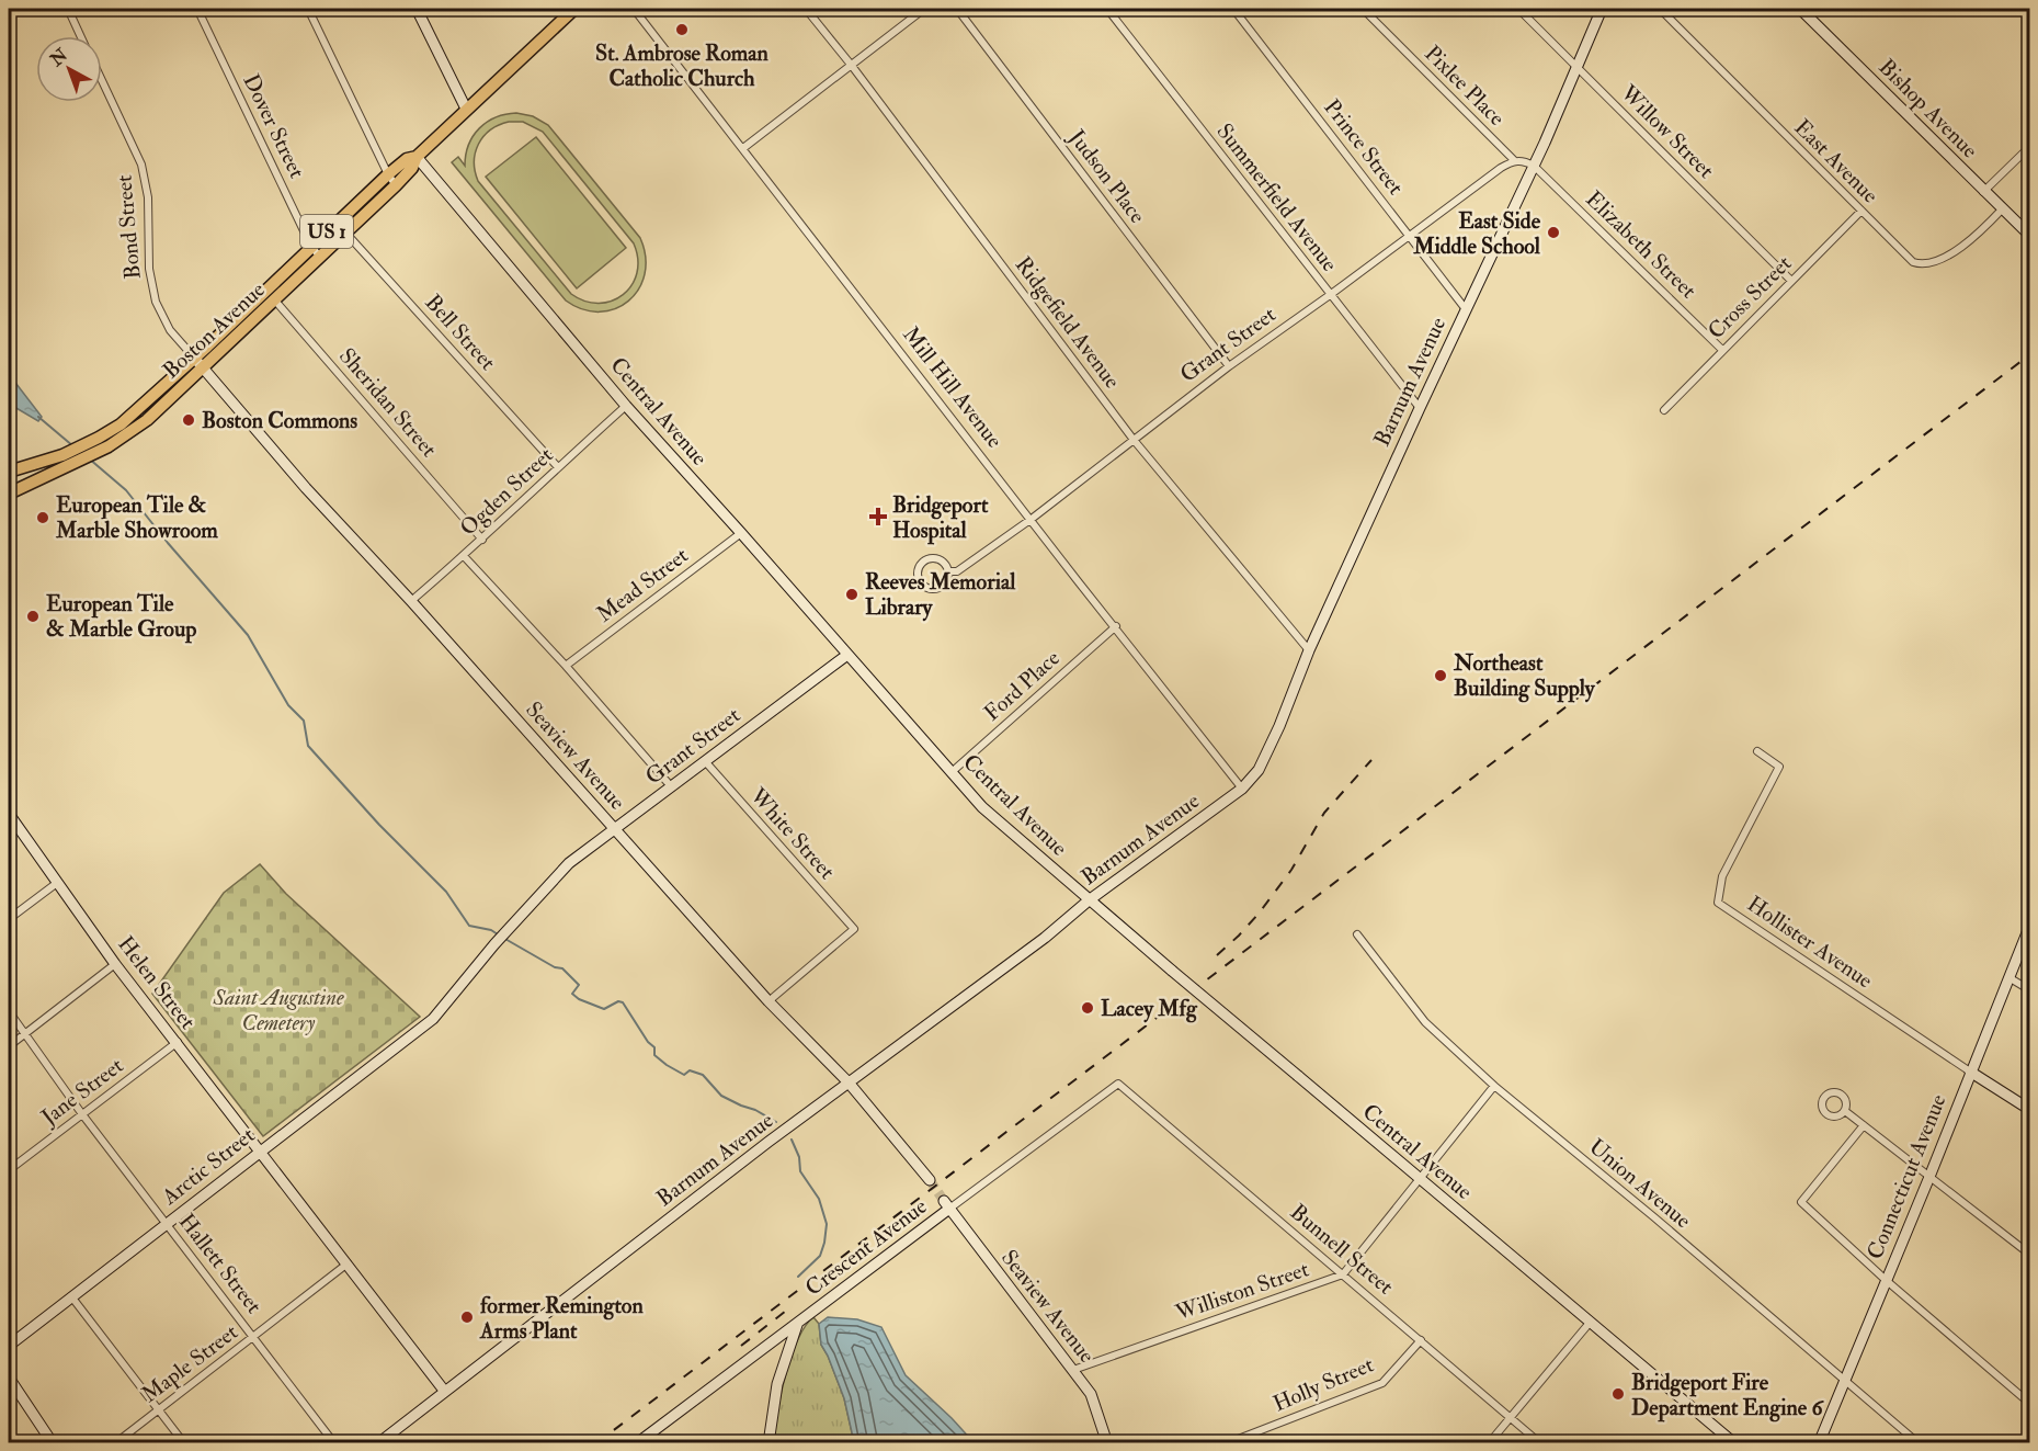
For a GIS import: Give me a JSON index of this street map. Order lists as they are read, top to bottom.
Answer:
{
  "streets": {
    "main road": [
      "Bishop Avenue",
      "US 1",
      "Boston Avenue",
      "Grant Street",
      "Barnum Avenue",
      "Central Avenue",
      "Seaview Avenue",
      "Hollister Avenue",
      "Helen Street",
      "Arctic Street",
      "Connecticut Avenue",
      "Crescent Avenue"
    ],
    "street": [
      "Pixlee Place",
      "Dover Street",
      "Willow Street",
      "Prince Street",
      "East Avenue",
      "Judson Place",
      "Summerfield Avenue",
      "Bond Street",
      "Elizabeth Street",
      "Cross Street",
      "Ridgefield Avenue",
      "Bell Street",
      "Mill Hill Avenue",
      "Sheridan Street",
      "Ogden Street",
      "Mead Street",
      "Ford Place",
      "White Street",
      "Jane Street",
      "Union Avenue",
      "Bunnell Street",
      "Hallett Street",
      "Williston Street",
      "Maple Street",
      "Holly Street"
    ]
  },
  "crossings": [
    ["Pixlee Place", "Grant Street"],
    ["Bishop Avenue", "East Avenue"],
    ["Dover Street", "Boston Avenue"],
    ["Willow Street", "Cross Street"],
    ["Willow Street", "Barnum Avenue"],
    ["Prince Street", "Grant Street"],
    ["Prince Street", "Barnum Avenue"],
    ["East Avenue", "Cross Street"],
    ["Judson Place", "Grant Street"],
    ["Summerfield Avenue", "Grant Street"],
    ["Summerfield Avenue", "Barnum Avenue"],
    ["Bond Street", "Boston Avenue"],
    ["Bond Street", "Seaview Avenue"],
    ["Elizabeth Street", "Cross Street"],
    ["Elizabeth Street", "Barnum Avenue"],
    ["Ridgefield Avenue", "Grant Street"],
    ["Ridgefield Avenue", "Barnum Avenue"],
    ["Boston Avenue", "Bell Street"],
    ["Boston Avenue", "Sheridan Street"],
    ["Boston Avenue", "Central Avenue"],
    ["Boston Avenue", "Seaview Avenue"],
    ["Bell Street", "Ogden Street"],
    ["Grant Street", "Mill Hill Avenue"],
    ["Grant Street", "Central Avenue"],
    ["Grant Street", "Seaview Avenue"],
    ["Grant Street", "White Street"],
    ["Grant Street", "Arctic Street"],
    ["Barnum Avenue", "Mill Hill Avenue"],
    ["Barnum Avenue", "Central Avenue"],
    ["Barnum Avenue", "Seaview Avenue"],
    ["Barnum Avenue", "Helen Street"],
    ["Mill Hill Avenue", "Ford Place"],
    ["Sheridan Street", "Ogden Street"],
    ["Central Avenue", "Ogden Street"],
    ["Central Avenue", "Mead Street"],
    ["Central Avenue", "Ford Place"],
    ["Central Avenue", "Williston Street"],
    ["Ogden Street", "Seaview Avenue"],
    ["Seaview Avenue", "White Street"],
    ["Seaview Avenue", "Crescent Avenue"],
    ["Seaview Avenue", "Williston Street"],
    ["Hollister Avenue", "Connecticut Avenue"],
    ["Helen Street", "Jane Street"],
    ["Helen Street", "Arctic Street"],
    ["Helen Street", "Maple Street"],
    ["Jane Street", "Hallett Street"],
    ["Arctic Street", "Hallett Street"],
    ["Connecticut Avenue", "Union Avenue"],
    ["Union Avenue", "Williston Street"],
    ["Crescent Avenue", "Bunnell Street"],
    ["Bunnell Street", "Williston Street"],
    ["Bunnell Street", "Holly Street"],
    ["Hallett Street", "Maple Street"]
  ],
  "parks": ["Saint Augustine Cemetery"],
  "places": {
    "other": [
      "St. Ambrose Roman Catholic Church",
      "East Side Middle School",
      "Boston Commons",
      "European Tile & Marble Showroom",
      "Reeves Memorial Library",
      "European Tile & Marble Group",
      "Northeast Building Supply",
      "Lacey Mfg",
      "former Remington Arms Plant",
      "Bridgeport Fire Department Engine 6"
    ],
    "health": ["Bridgeport Hospital"]
  },
  "north": "top left"
}
